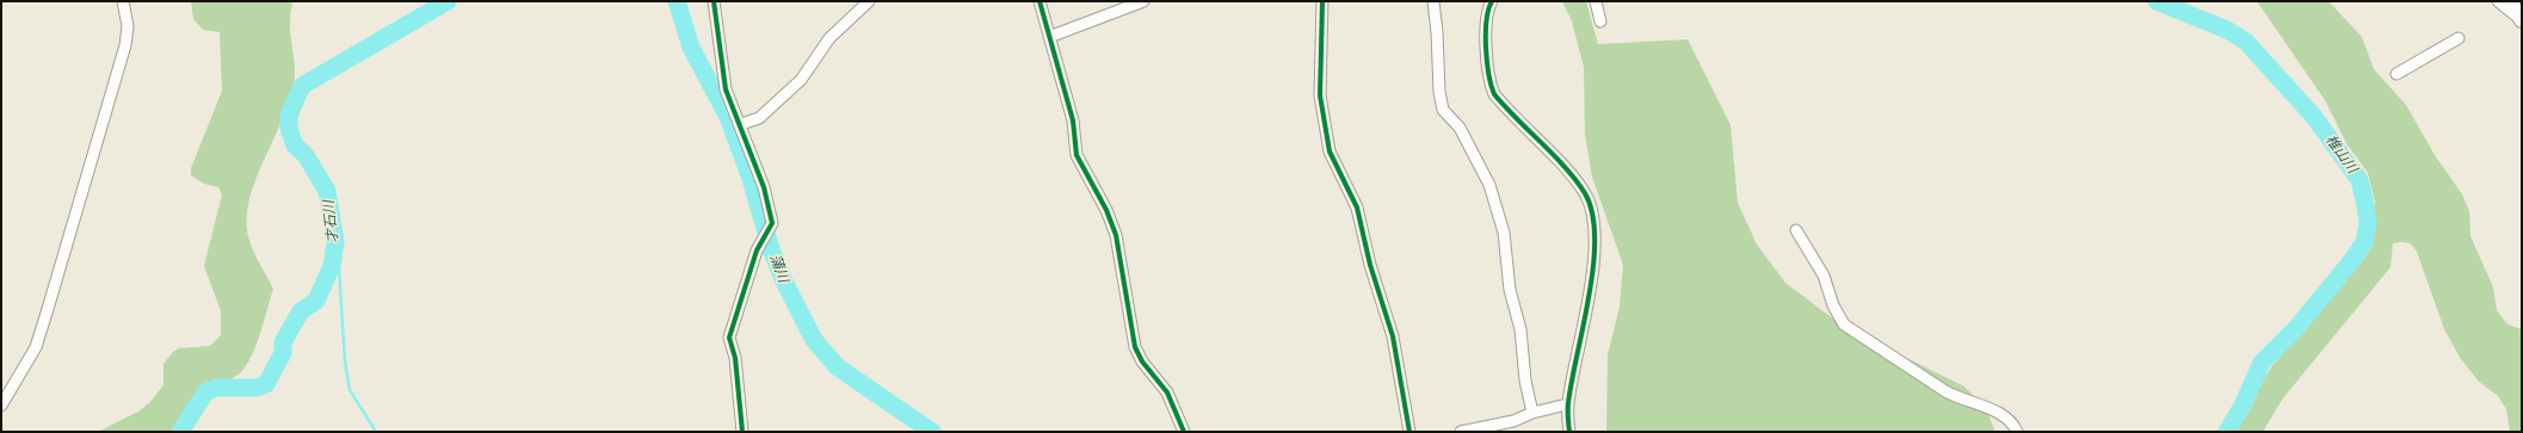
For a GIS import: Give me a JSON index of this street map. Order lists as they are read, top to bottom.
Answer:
{
  "water": ["椎山川", "才石川", "蒲川"]
}
